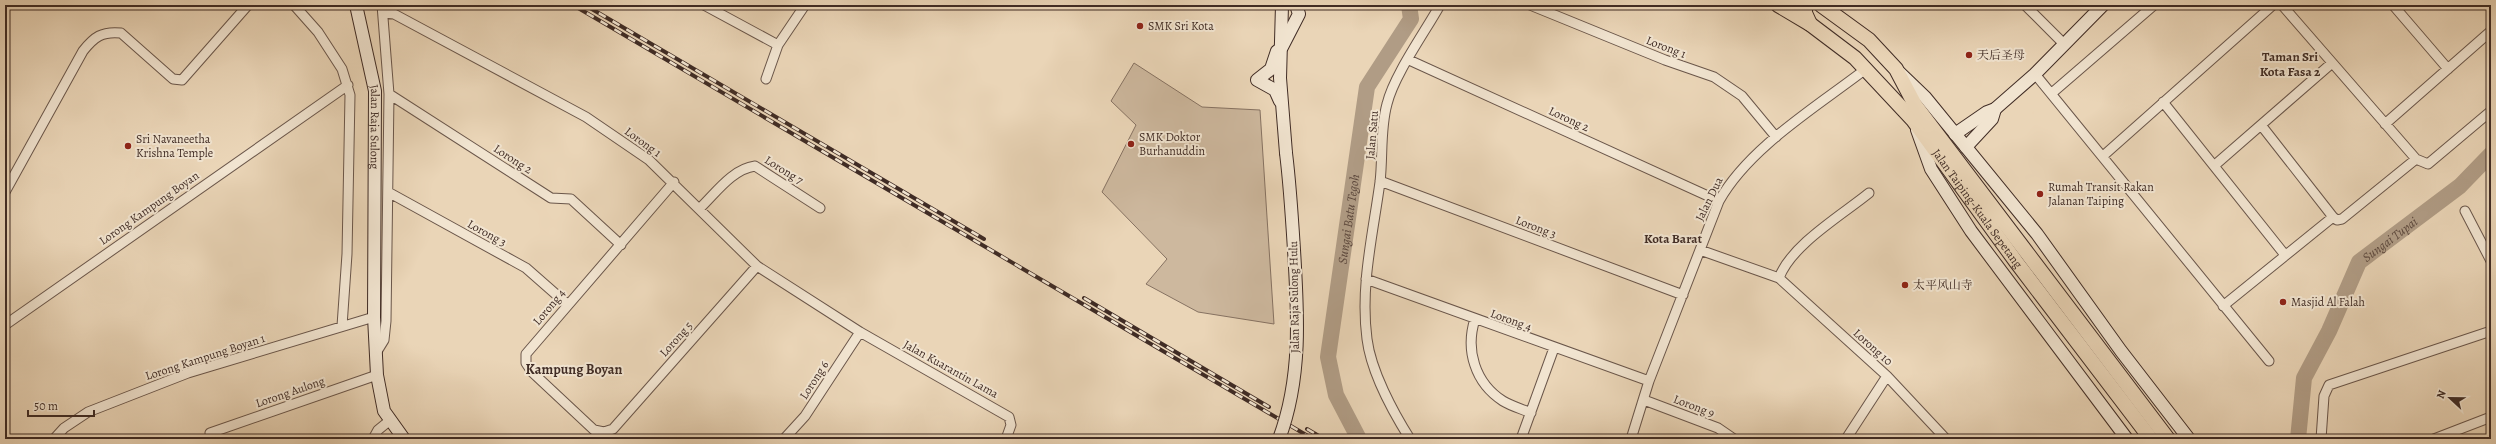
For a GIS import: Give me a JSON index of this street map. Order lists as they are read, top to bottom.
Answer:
{
  "streets": {
    "main road": ["Jalan Taiping-Kuala Sepetang"],
    "street": [
      "Lorong 1",
      "Lorong 2",
      "Jalan Raja Sulong",
      "Jalan Satu",
      "Lorong 7",
      "Jalan Dua",
      "Lorong Kampung Boyan",
      "Lorong 3",
      "Jalan Raja Sulong Hulu",
      "Lorong 4",
      "Lorong 5",
      "Lorong 10",
      "Lorong Kampung Boyan 1",
      "Jalan Kuarantin Lama",
      "Lorong 6",
      "Lorong Aulong",
      "Lorong 9"
    ]
  },
  "crossings": [
    ["Lorong 1", "Lorong 7"],
    ["Lorong 1", "Jalan Dua"],
    ["Lorong 1", "Lorong 4"],
    ["Lorong 1", "Lorong 5"],
    ["Lorong 1", "Jalan Kuarantin Lama"],
    ["Lorong 1", "Lorong 6"],
    ["Lorong 2", "Jalan Satu"],
    ["Lorong 2", "Jalan Dua"],
    ["Lorong 2", "Lorong 4"],
    ["Jalan Raja Sulong", "Lorong Kampung Boyan 1"],
    ["Jalan Raja Sulong", "Lorong Aulong"],
    ["Jalan Satu", "Lorong 3"],
    ["Jalan Satu", "Lorong 4"],
    ["Jalan Dua", "Jalan Taiping-Kuala Sepetang"],
    ["Jalan Dua", "Lorong 3"],
    ["Jalan Dua", "Lorong 4"],
    ["Jalan Dua", "Lorong 10"],
    ["Jalan Dua", "Lorong 9"],
    ["Lorong 3", "Lorong 4"],
    ["Lorong 4", "Lorong 5"],
    ["Jalan Kuarantin Lama", "Lorong 6"]
  ],
  "districts": ["Taman Sri Kota Fasa 2", "Kota Barat", "Kampung Boyan"],
  "water": ["Sungai Batu Tegoh", "Sungai Tupai"],
  "places": [
    "SMK Sri Kota",
    "天后圣母",
    "SMK Doktor Burhanuddin",
    "Sri Navaneetha Krishna Temple",
    "Rumah Transit Rakan Jalanan Taiping",
    "太平风山寺",
    "Masjid Al Falah"
  ],
  "scale_bar": "50 m",
  "north": "left"
}
